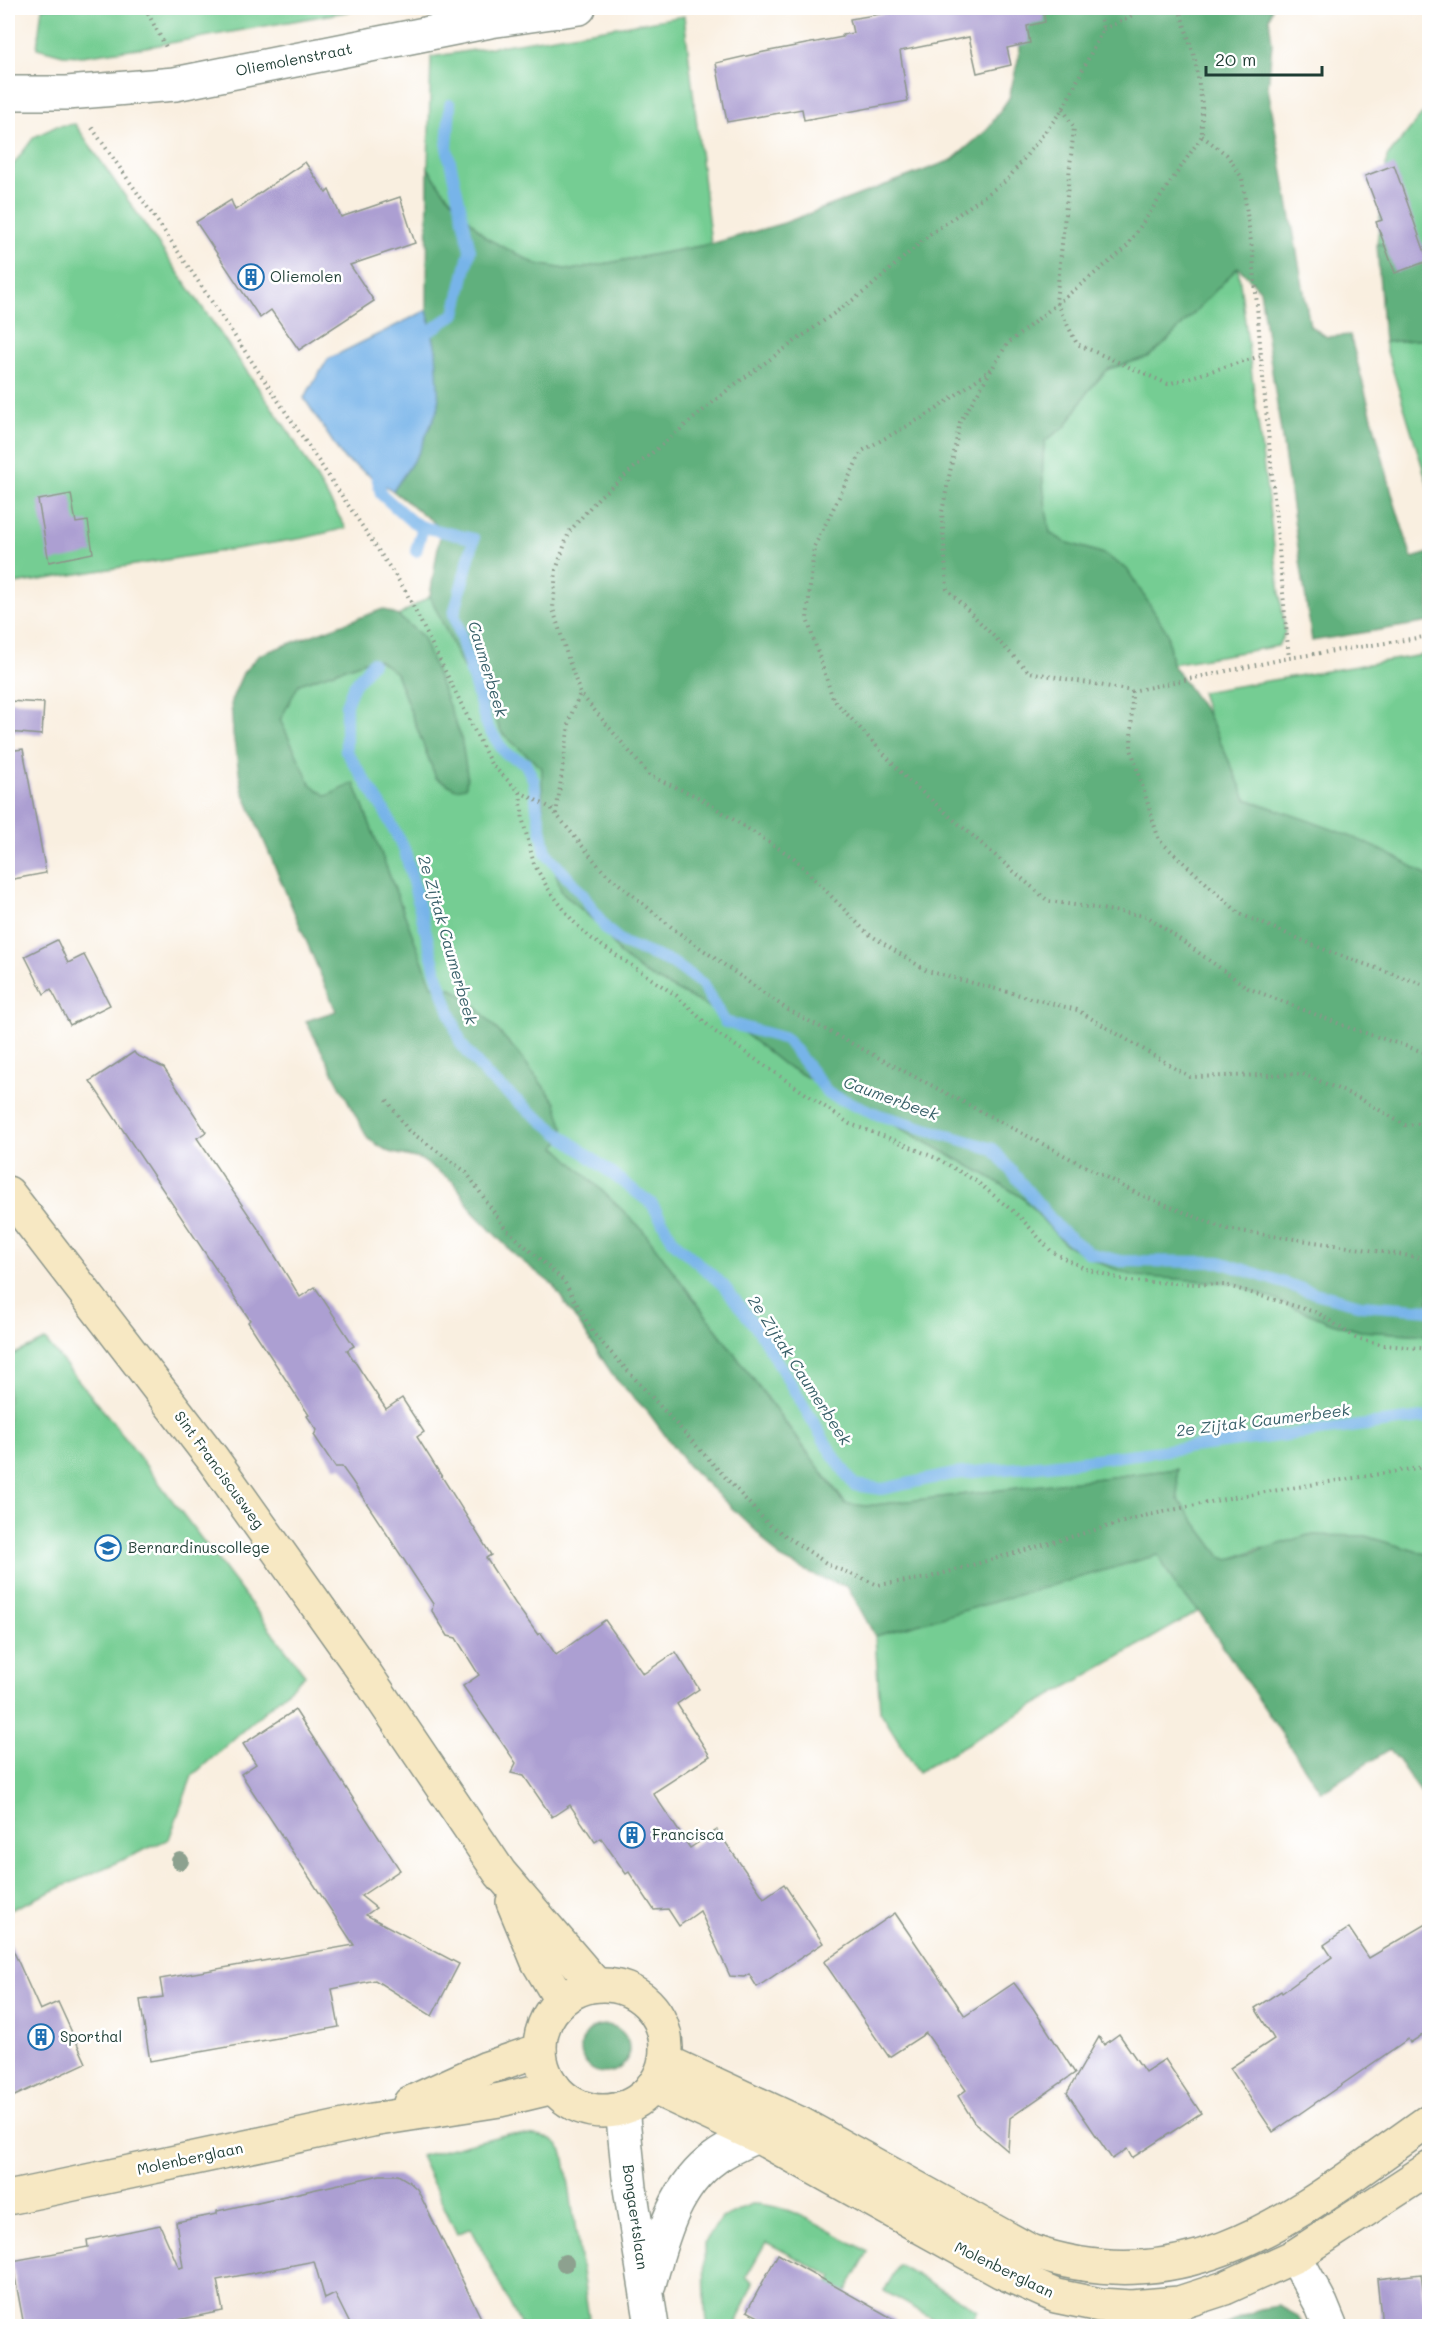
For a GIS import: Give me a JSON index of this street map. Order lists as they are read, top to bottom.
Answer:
{
  "streets": {
    "street": [
      "Oliemolenstraat",
      "Sint Franciscusweg",
      "Molenberglaan",
      "Bongaertslaan"
    ]
  },
  "crossings": [
    ["Sint Franciscusweg", "Molenberglaan"],
    ["Sint Franciscusweg", "Bongaertslaan"],
    ["Molenberglaan", "Bongaertslaan"]
  ],
  "water": ["Caumerbeek", "2e Zijtak Caumerbeek"],
  "places": {
    "building": ["Oliemolen", "Francisca", "Sporthal"],
    "school or university": ["Bernardinuscollege"]
  },
  "scale_bar": "20 m"
}
